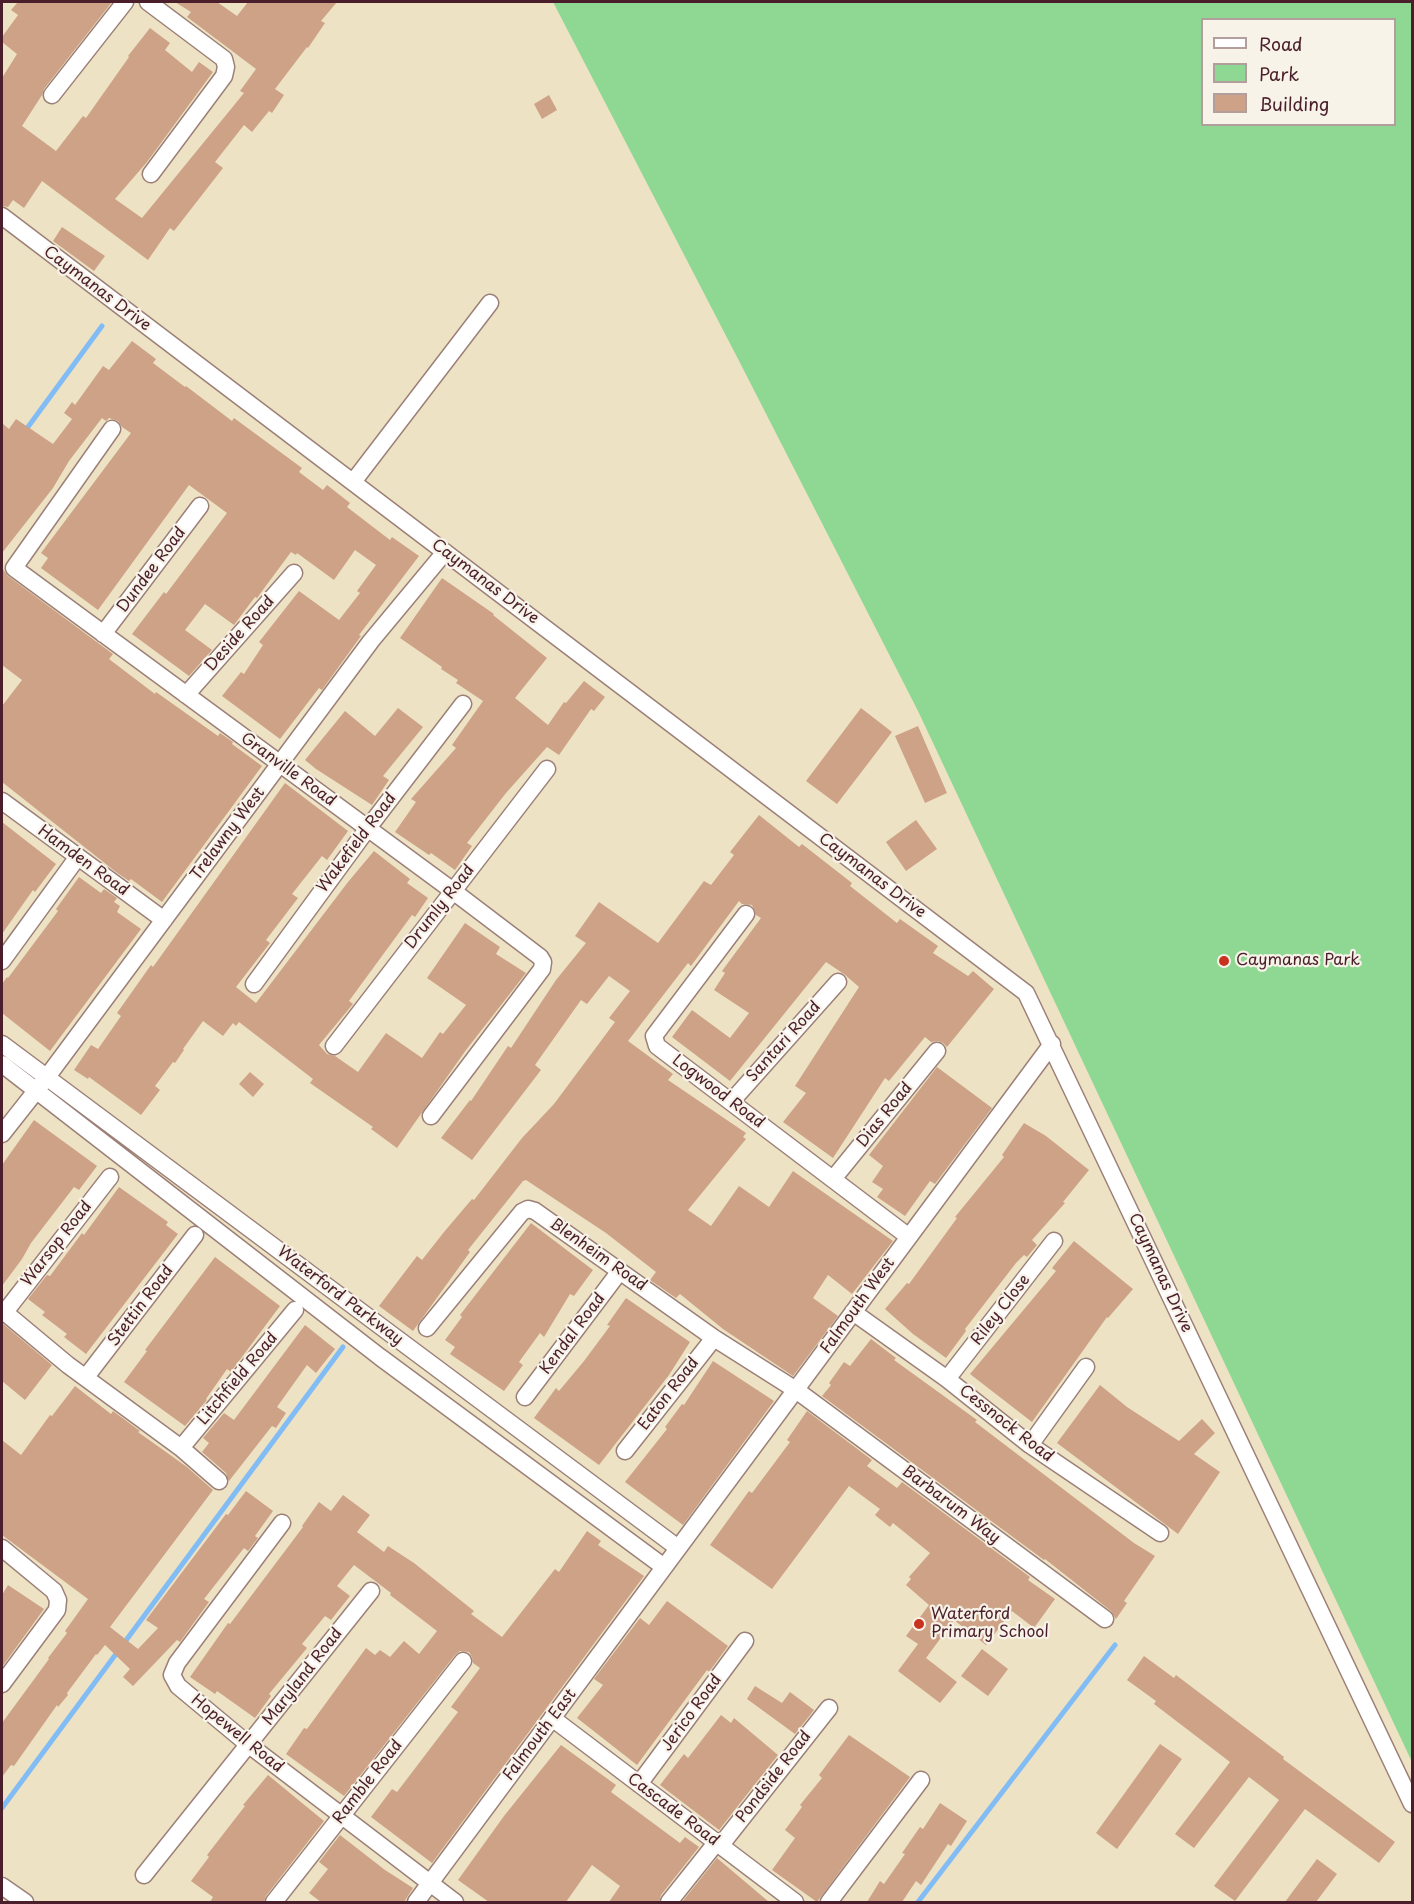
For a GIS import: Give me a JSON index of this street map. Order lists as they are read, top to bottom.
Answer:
{
  "streets": {
    "street": [
      "Caymanas Drive",
      "Dundee Road",
      "Deside Road",
      "Granville Road",
      "Trelawny West",
      "Wakefield Road",
      "Hamden Road",
      "Drumly Road",
      "Santari Road",
      "Logwood Road",
      "Dias Road",
      "Warsop Road",
      "Blenheim Road",
      "Waterford Parkway",
      "Stettin Road",
      "Falmouth West",
      "Riley Close",
      "Kendal Road",
      "Litchfield Road",
      "Eaton Road",
      "Cessnock Road",
      "Barbarum Way",
      "Maryland Road",
      "Jerico Road",
      "Hopewell Road",
      "Falmouth East",
      "Pondside Road",
      "Ramble Road",
      "Cascade Road"
    ]
  },
  "crossings": [
    ["Caymanas Drive", "Trelawny West"],
    ["Caymanas Drive", "Falmouth West"],
    ["Dundee Road", "Granville Road"],
    ["Deside Road", "Granville Road"],
    ["Granville Road", "Trelawny West"],
    ["Granville Road", "Wakefield Road"],
    ["Granville Road", "Drumly Road"],
    ["Trelawny West", "Hamden Road"],
    ["Trelawny West", "Waterford Parkway"],
    ["Santari Road", "Logwood Road"],
    ["Logwood Road", "Dias Road"],
    ["Logwood Road", "Falmouth West"],
    ["Blenheim Road", "Falmouth West"],
    ["Blenheim Road", "Kendal Road"],
    ["Blenheim Road", "Eaton Road"],
    ["Blenheim Road", "Barbarum Way"],
    ["Waterford Parkway", "Falmouth West"],
    ["Waterford Parkway", "Falmouth East"],
    ["Falmouth West", "Cessnock Road"],
    ["Falmouth West", "Barbarum Way"],
    ["Falmouth West", "Falmouth East"],
    ["Riley Close", "Cessnock Road"],
    ["Maryland Road", "Hopewell Road"],
    ["Jerico Road", "Cascade Road"],
    ["Hopewell Road", "Falmouth East"],
    ["Hopewell Road", "Ramble Road"],
    ["Falmouth East", "Cascade Road"],
    ["Pondside Road", "Cascade Road"]
  ],
  "places": ["Caymanas Park", "Waterford Primary School"],
  "legend": ["Road", "Park", "Building"]
}
